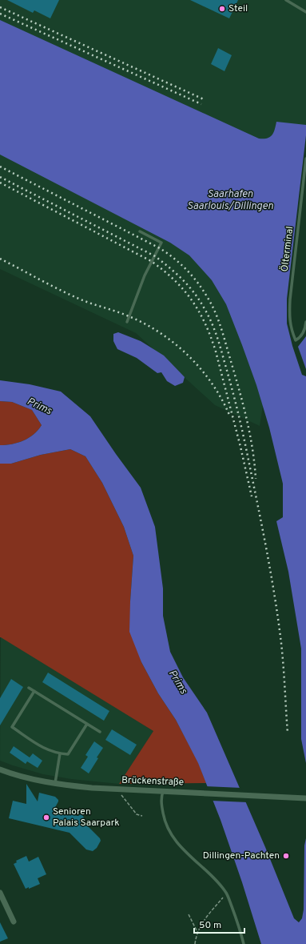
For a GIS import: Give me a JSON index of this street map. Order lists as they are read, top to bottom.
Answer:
{
  "streets": {
    "street": ["Brückenstraße"],
    "lane": ["Ölterminal"]
  },
  "water": ["Saarhafen Saarlouis/Dillingen", "Prims"],
  "places": ["Steil", "Senioren Palais Saarpark", "Dillingen-Pachten"],
  "scale_bar": "50 m"
}
